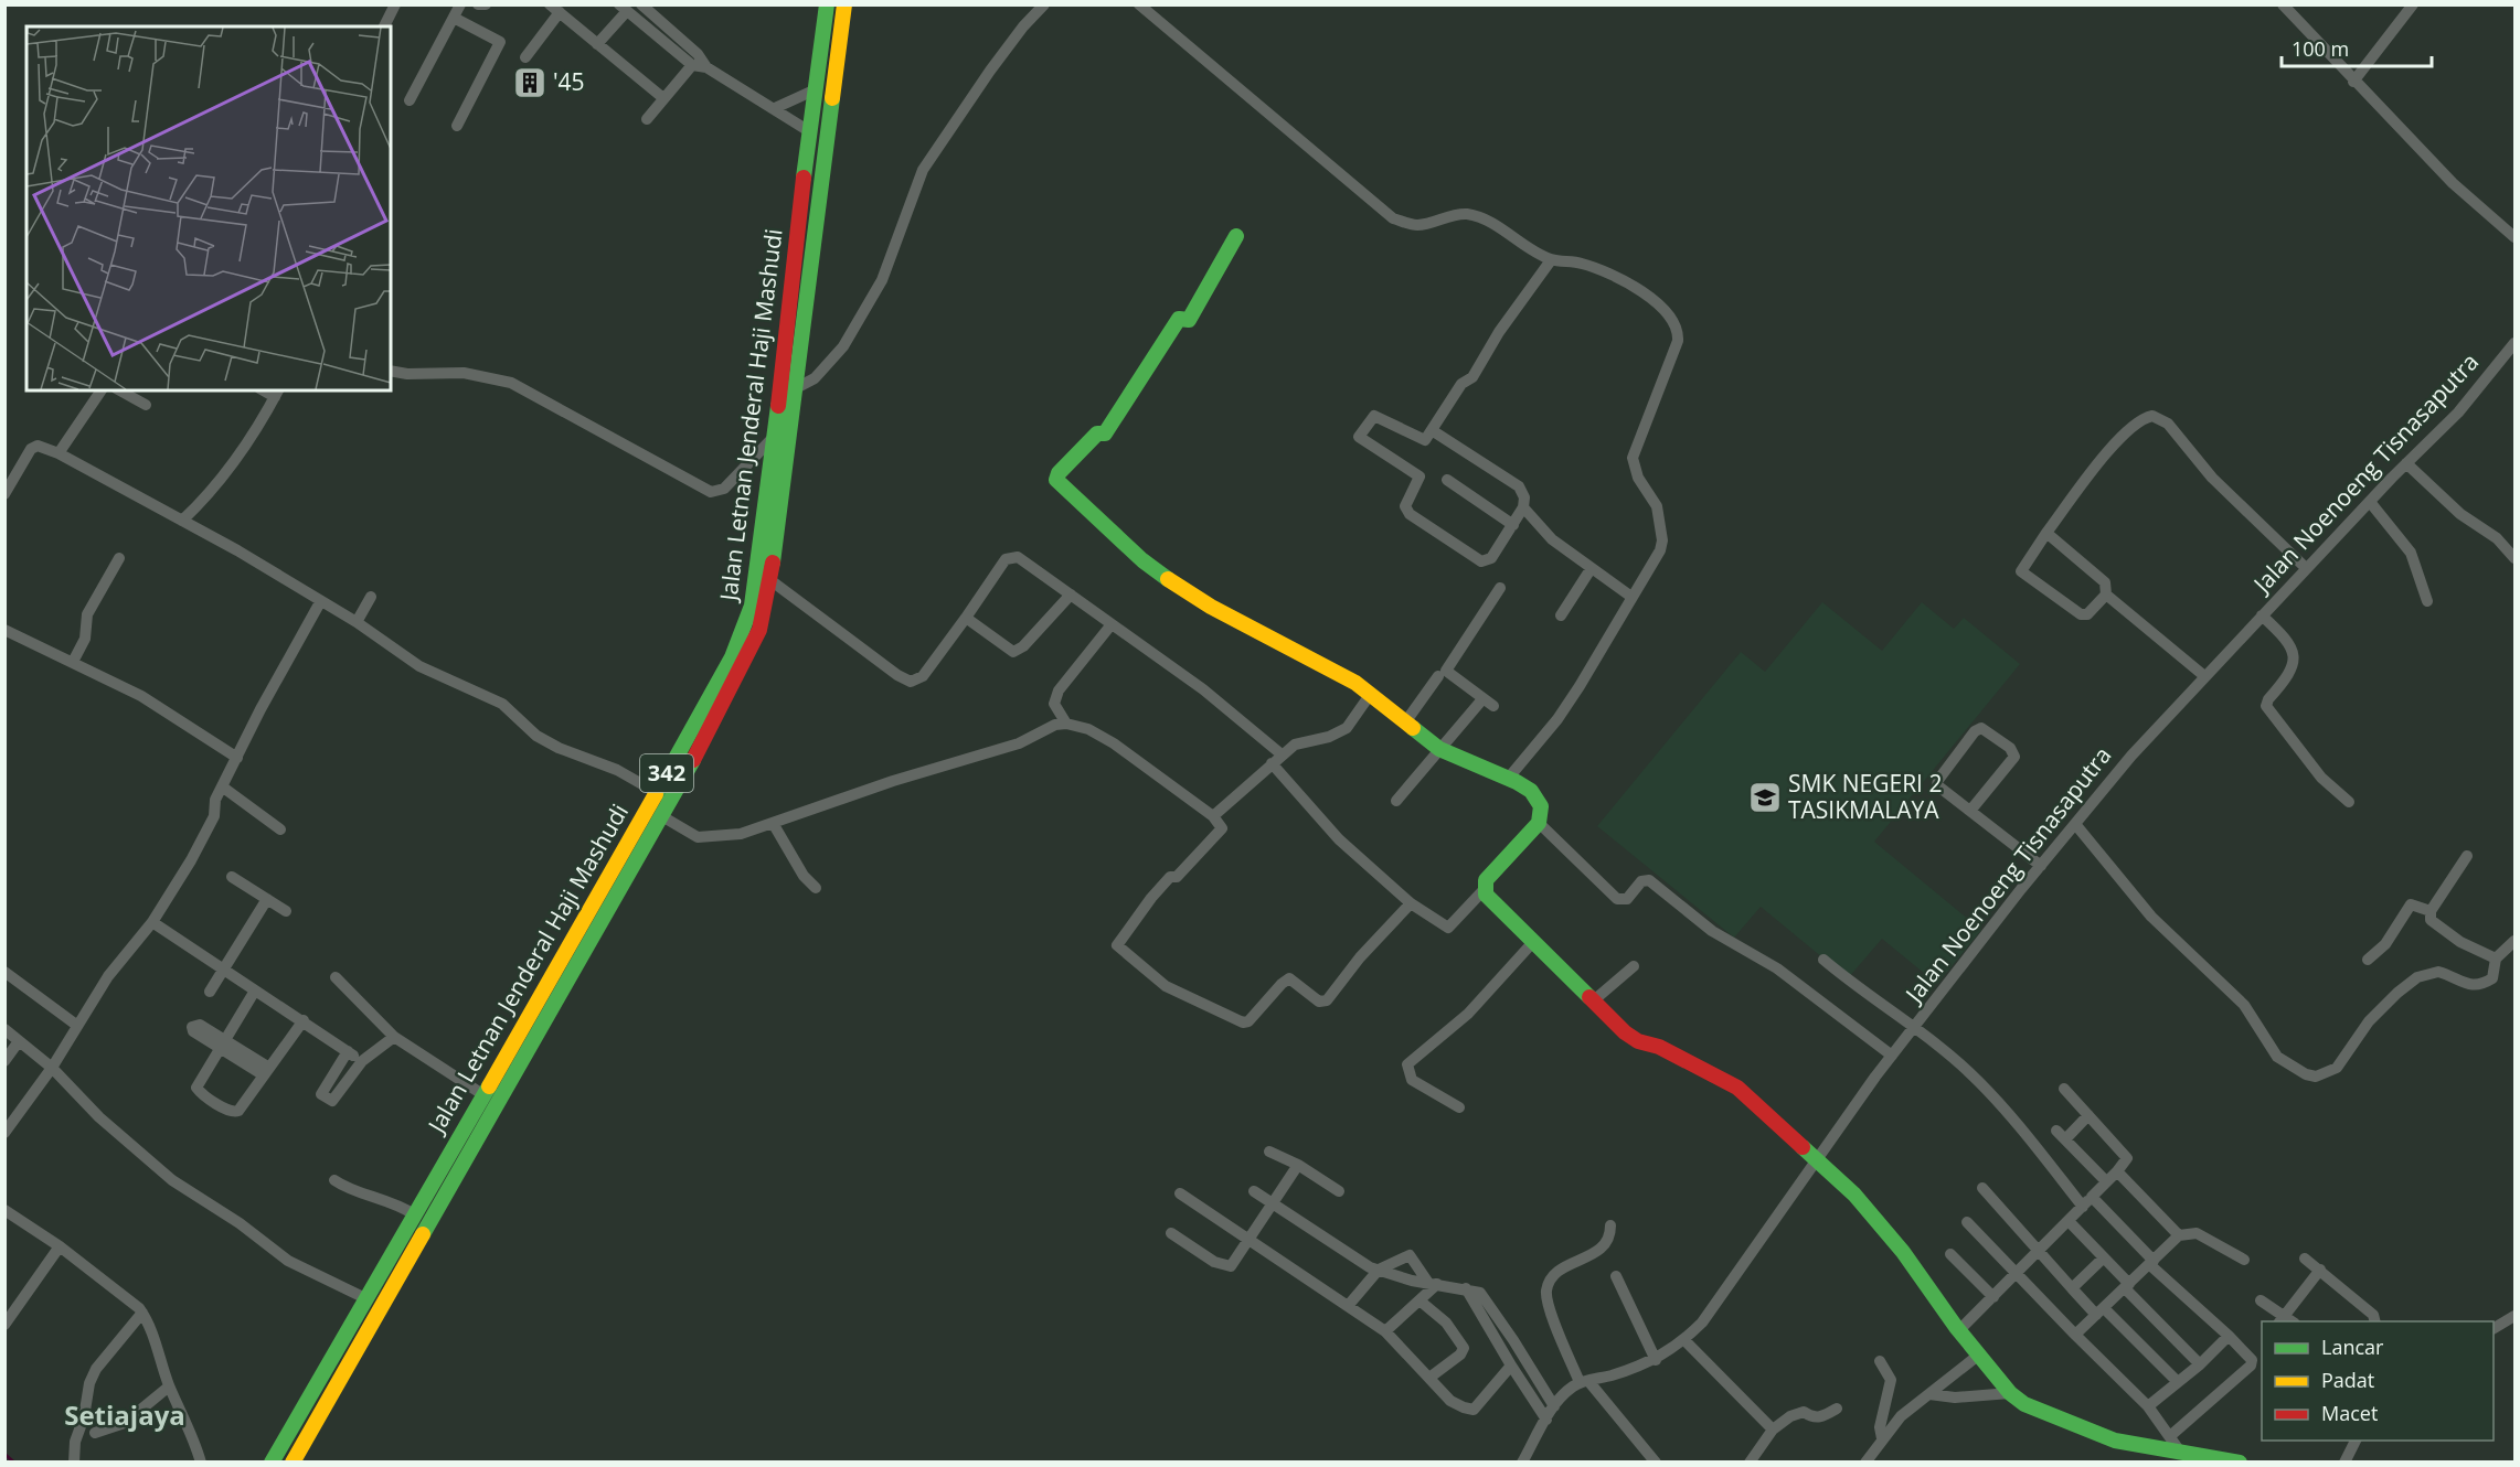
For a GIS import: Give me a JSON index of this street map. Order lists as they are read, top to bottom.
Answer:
{
  "streets": {
    "main road": ["Jalan Letnan Jenderal Haji Mashudi", "342"],
    "street": ["Jalan Noenoeng Tisnasaputra"]
  },
  "districts": ["Setiajaya"],
  "places": {
    "building": ["'45"],
    "school or university": ["SMK NEGERI 2 TASIKMALAYA"]
  },
  "legend": ["Lancar", "Padat", "Macet"],
  "scale_bar": "100 m"
}
